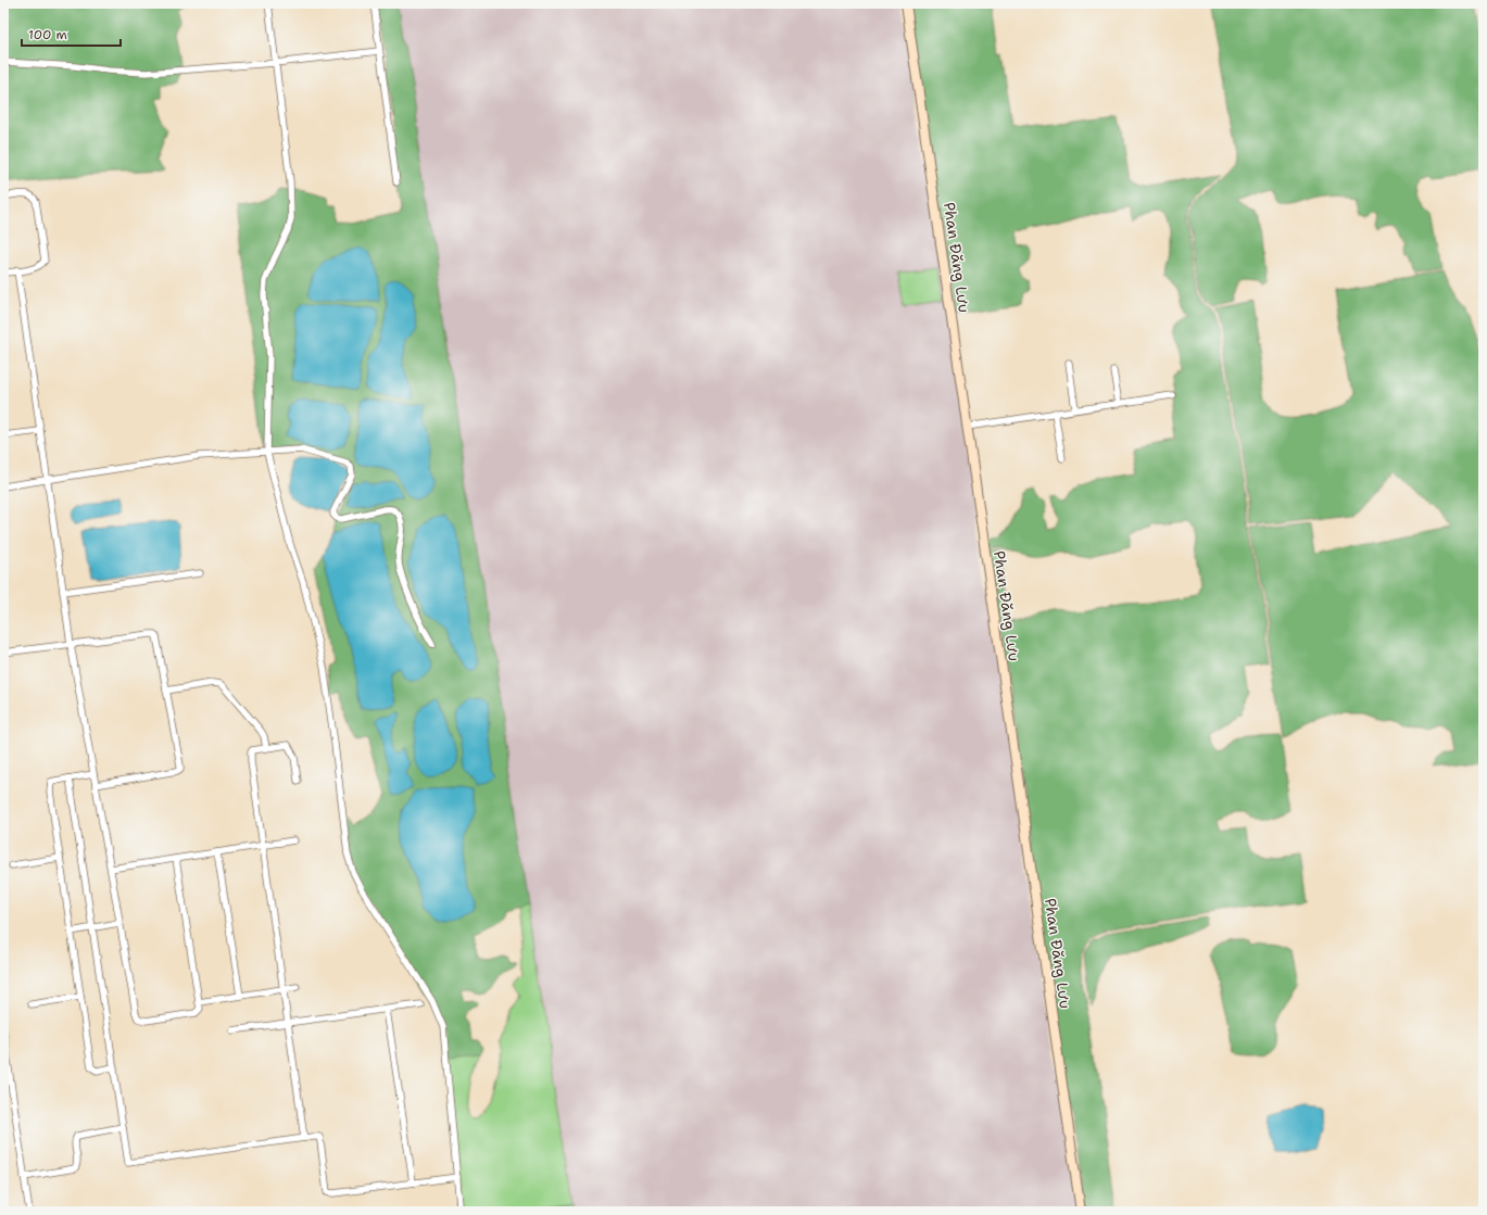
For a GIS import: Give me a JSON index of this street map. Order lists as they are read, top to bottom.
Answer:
{
  "streets": {
    "street": ["Phan Đăng Lưu"]
  },
  "scale_bar": "100 m"
}
